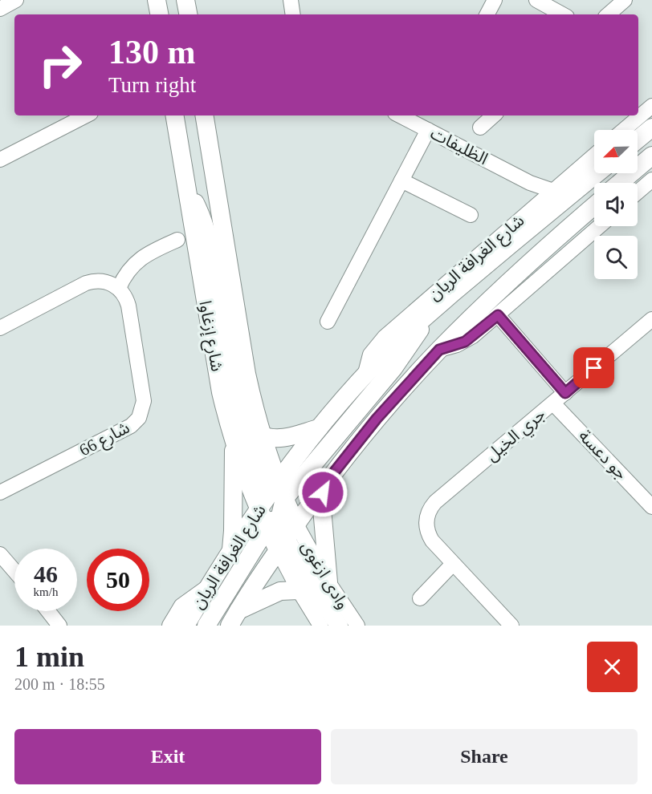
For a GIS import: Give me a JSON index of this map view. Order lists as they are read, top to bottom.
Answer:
{
  "streets": {
    "main road": ["شارع الغرافة الريان", "شارع إزغاوا"],
    "street": [
      "الظليفات",
      "جري الخيل",
      "شارع 66",
      "جو دعسة",
      "وادى ازغوى"
    ]
  },
  "crossings": [
    ["الظليفات", "شارع الغرافة الريان"],
    ["شارع الغرافة الريان", "شارع إزغاوا"],
    ["شارع الغرافة الريان", "وادى ازغوى"],
    ["شارع إزغاوا", "وادى ازغوى"],
    ["جري الخيل", "جو دعسة"]
  ],
  "north": "bottom left",
  "page": {
    "turn": ["130 m", "Turn right"],
    "speed": "46 km/h",
    "limit": "50",
    "heading": ["1 min", "200 m · 18:55"],
    "buttons": ["Exit", "Share"]
  }
}
